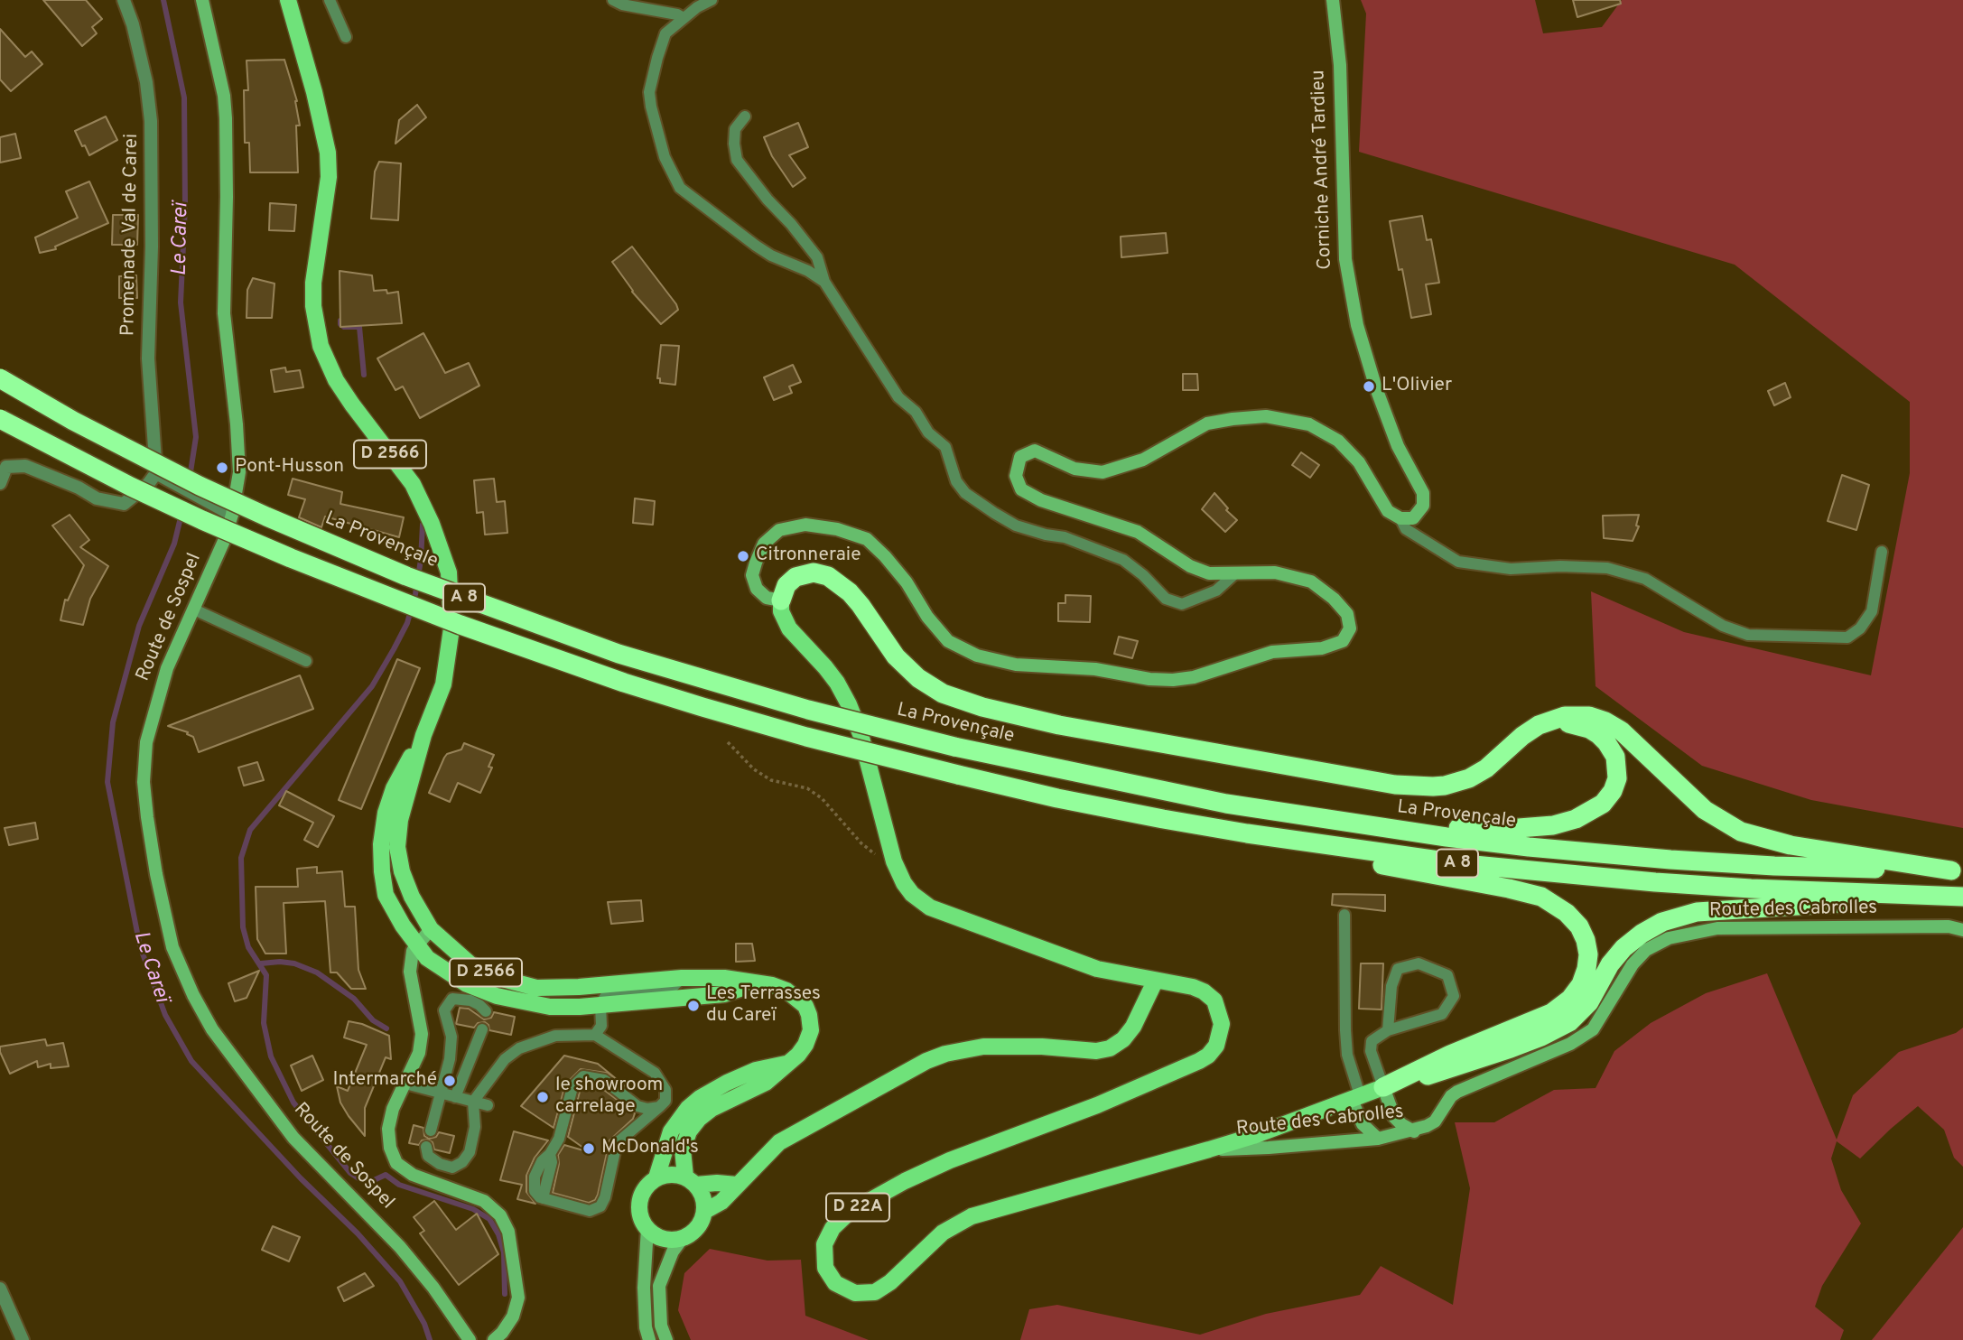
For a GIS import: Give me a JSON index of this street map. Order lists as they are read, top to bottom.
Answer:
{
  "streets": {
    "highway": ["La Provençale", "A 8"],
    "main road": ["D 2566", "D 22A"],
    "street": [
      "Corniche André Tardieu",
      "Promenade Val de Carei",
      "Route de Sospel",
      "Route des Cabrolles"
    ]
  },
  "crossings": [
    ["Route des Cabrolles", "D 22A"]
  ],
  "water": ["Le Careï"],
  "places": [
    "L'Olivier",
    "Pont-Husson",
    "Citronneraie",
    "Les Terrasses du Careï",
    "Intermarché",
    "le showroom carrelage",
    "McDonald's"
  ]
}
